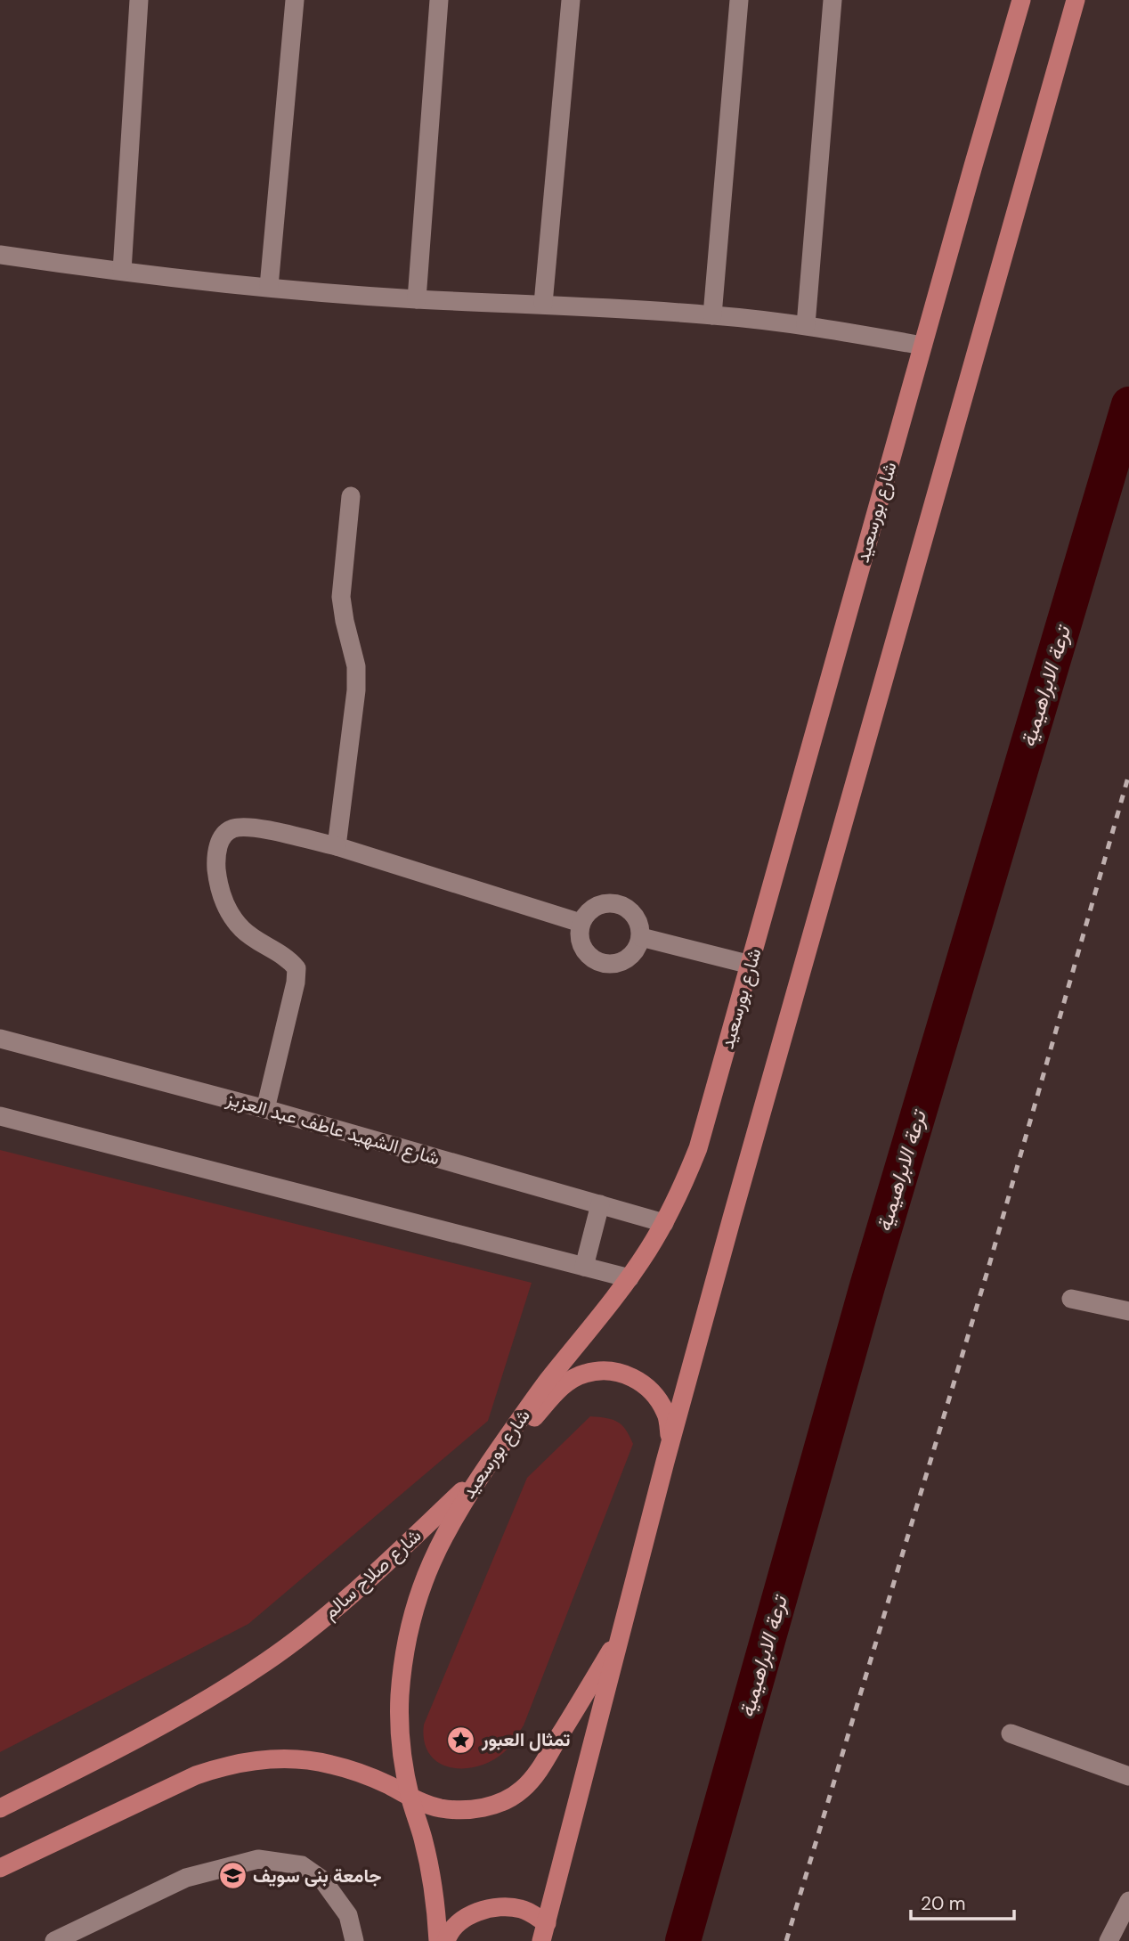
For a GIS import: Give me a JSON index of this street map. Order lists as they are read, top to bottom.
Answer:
{
  "streets": {
    "main road": ["شارع بورسعيد", "شارع صلاح سالم"],
    "street": ["شارع الشهيد عاطف عبد العزيز"]
  },
  "crossings": [
    ["شارع بورسعيد", "شارع الشهيد عاطف عبد العزيز"],
    ["شارع بورسعيد", "شارع صلاح سالم"]
  ],
  "water": ["ترعة الابراهيمية"],
  "places": {
    "place": ["تمثال العبور"],
    "school or university": ["جامعة بنى سويف"]
  },
  "scale_bar": "20 m"
}
